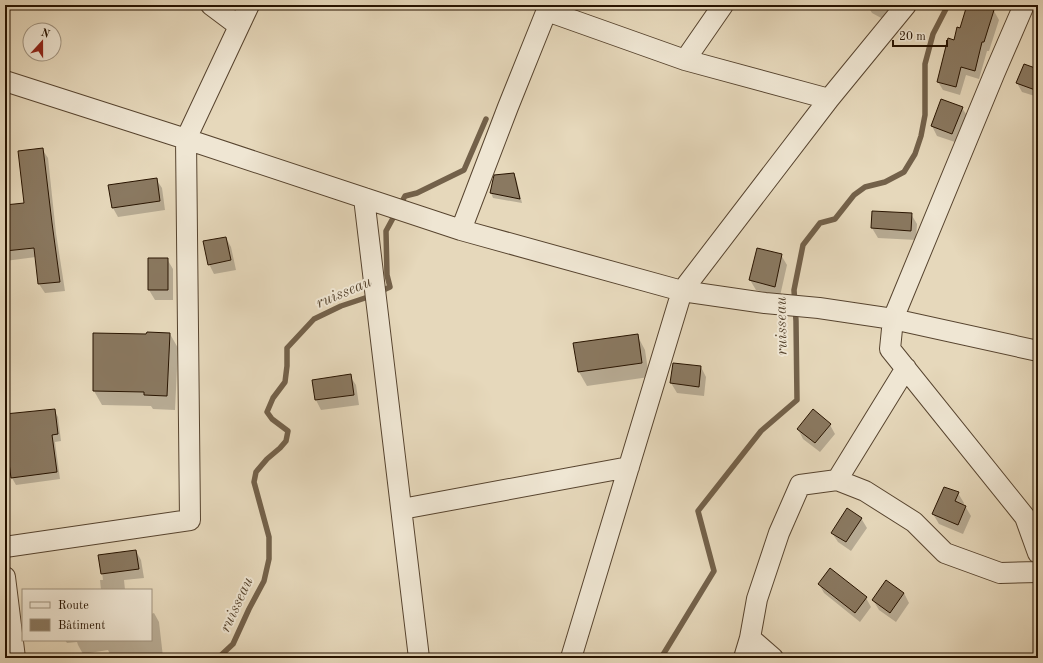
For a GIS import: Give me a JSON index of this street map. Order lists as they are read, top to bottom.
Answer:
{
  "water": ["ruisseau"],
  "legend": ["Route", "Bâtiment"],
  "scale_bar": "20 m",
  "north": "top"
}
